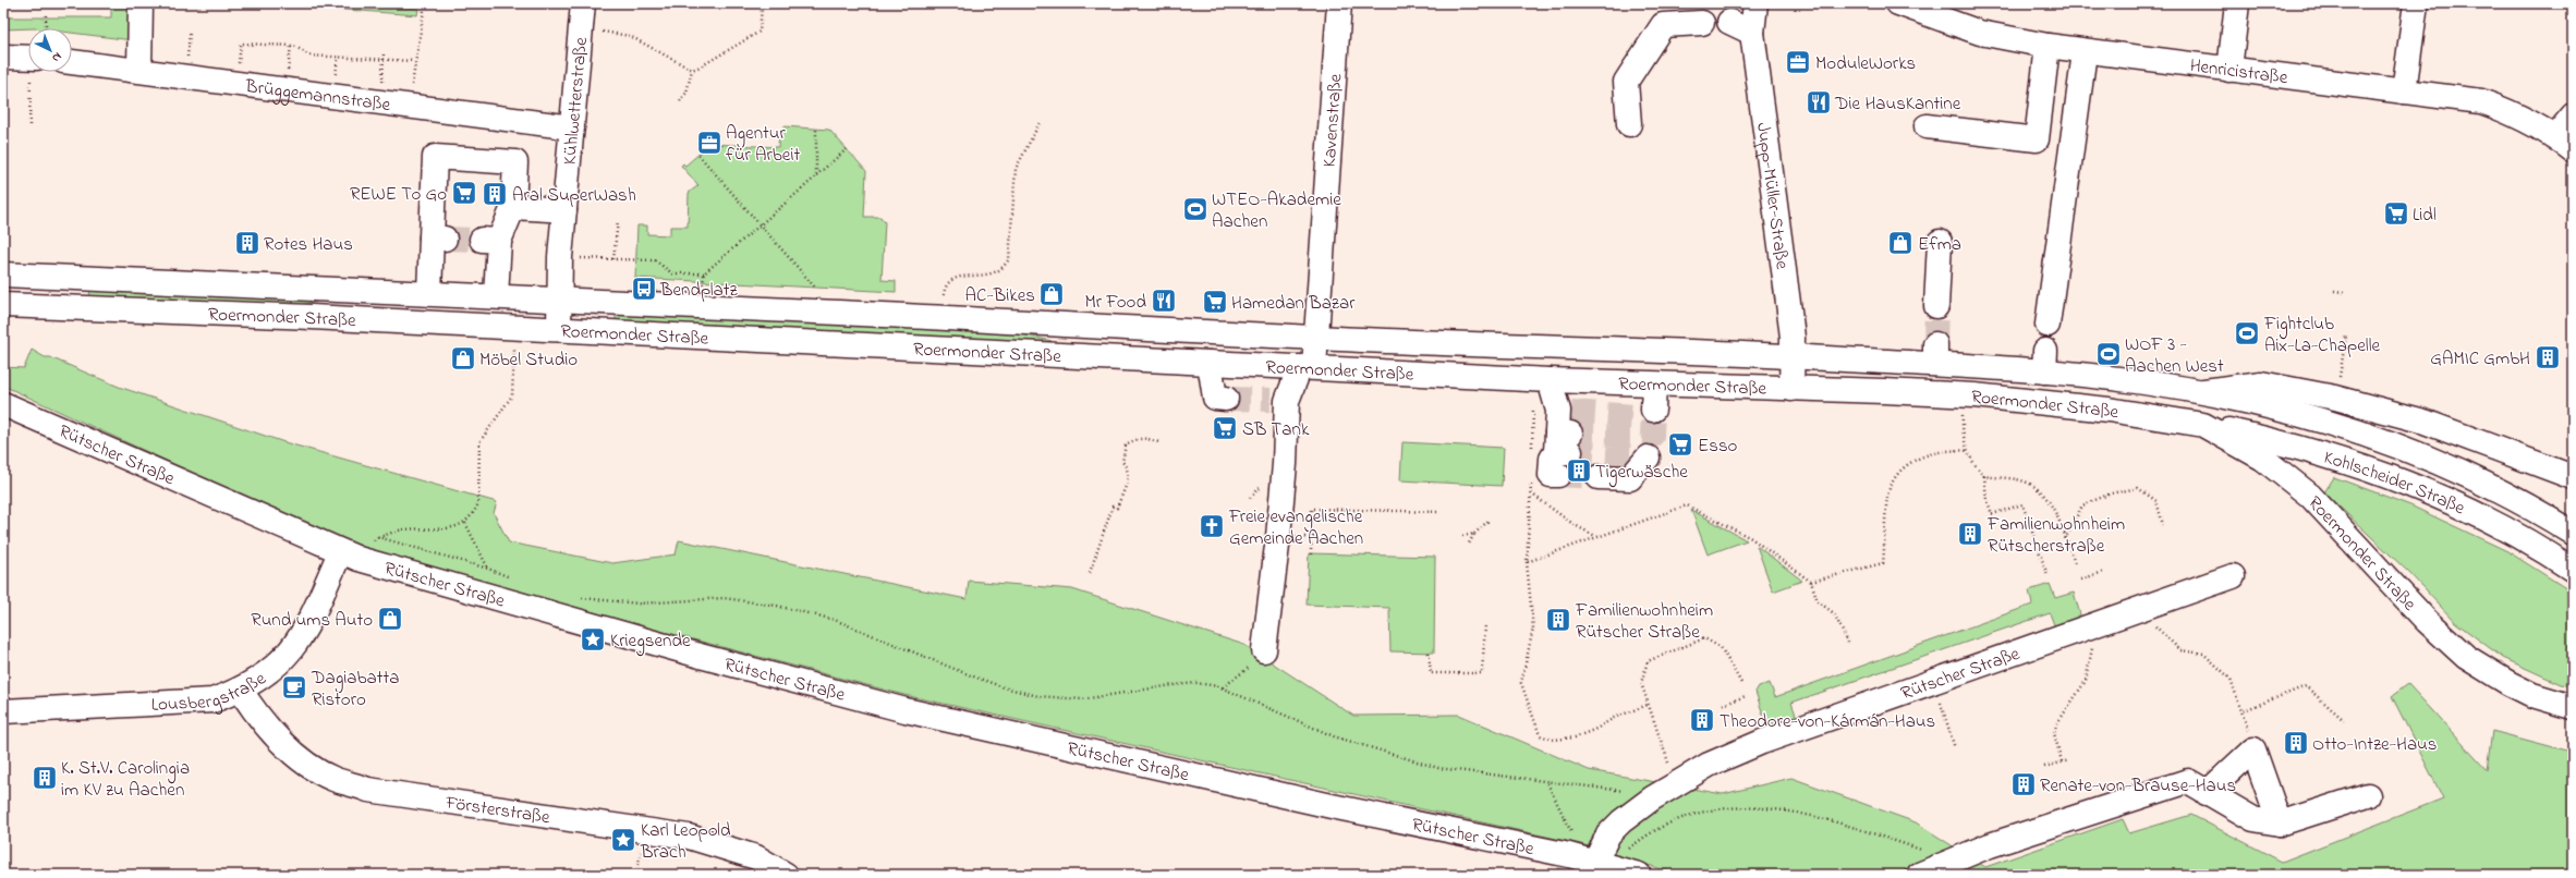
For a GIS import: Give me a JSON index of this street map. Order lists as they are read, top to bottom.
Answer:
{
  "streets": {
    "main road": [
      "Henricistraße",
      "Brüggemannstraße",
      "Kühlwetterstraße",
      "Kavenstraße",
      "Jupp-Müller-Straße",
      "Roermonder Straße",
      "Rütscher Straße",
      "Kohlscheider Straße",
      "Lousbergstraße",
      "Försterstraße"
    ]
  },
  "crossings": [
    ["Brüggemannstraße", "Kühlwetterstraße"],
    ["Kühlwetterstraße", "Roermonder Straße"],
    ["Kavenstraße", "Roermonder Straße"],
    ["Jupp-Müller-Straße", "Roermonder Straße"],
    ["Roermonder Straße", "Kohlscheider Straße"],
    ["Rütscher Straße", "Lousbergstraße"],
    ["Lousbergstraße", "Försterstraße"]
  ],
  "places": {
    "office": ["ModuleWorks", "Agentur für Arbeit"],
    "restaurant": ["Die HausKantine", "Mr Food"],
    "supermarket": [
      "REWE To Go",
      "Lidl",
      "Hamedan Bazar",
      "SB Tank",
      "Esso"
    ],
    "building": [
      "Aral SuperWash",
      "Rotes Haus",
      "GAMIC GmbH",
      "Tigerwäsche",
      "Familienwohnheim Rütscherstraße",
      "Familienwohnheim Rütscher Straße",
      "Theodore-von-Kármán-Haus",
      "Otto-Intze-Haus",
      "K. St.V. Carolingia im KV zu Aachen",
      "Renate-von-Brause-Haus"
    ],
    "sports": ["WTEO-Akademie Aachen", "Fightclub Aix-La-Chapelle", "WOF 3 - Aachen West"],
    "shop": [
      "Efma",
      "AC-Bikes",
      "Möbel Studio",
      "Rund ums Auto"
    ],
    "bus stop": ["Bendplatz"],
    "church": ["Freie evangelische Gemeinde Aachen"],
    "place": ["Kriegsende", "Karl Leopold Brach"],
    "cafe": ["Dagiabatta Ristoro"]
  },
  "north": "bottom right"
}
